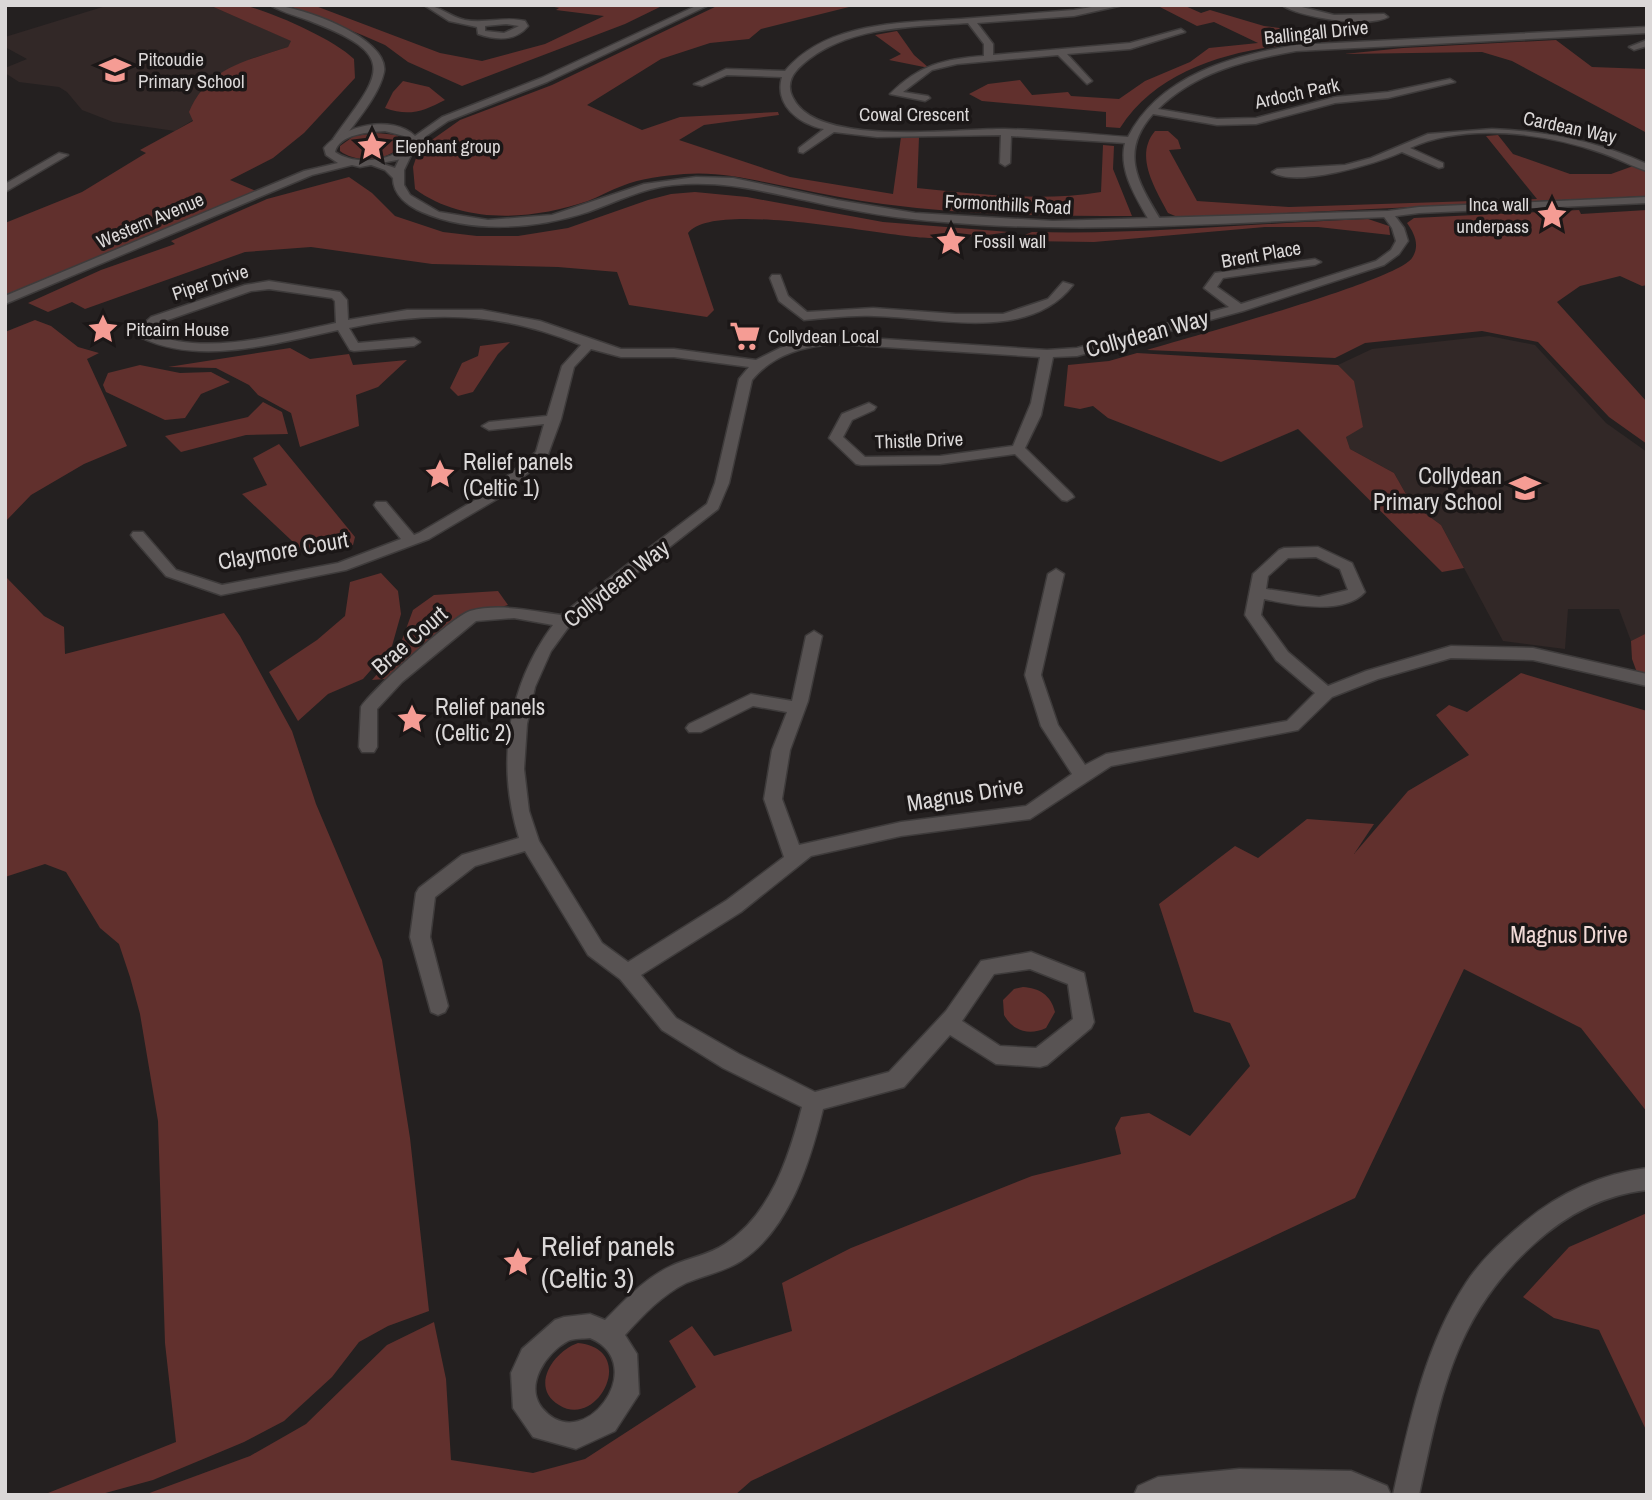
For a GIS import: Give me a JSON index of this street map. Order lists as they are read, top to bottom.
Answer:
{
  "streets": {
    "street": [
      "Ballingall Drive",
      "Ardoch Park",
      "Cowal Crescent",
      "Cardean Way",
      "Formonthills Road",
      "Western Avenue",
      "Brent Place",
      "Piper Drive",
      "Collydean Way",
      "Thistle Drive",
      "Claymore Court",
      "Brae Court",
      "Magnus Drive"
    ]
  },
  "crossings": [
    ["Ballingall Drive", "Ardoch Park"],
    ["Ballingall Drive", "Cowal Crescent"],
    ["Formonthills Road", "Collydean Way"],
    ["Brent Place", "Collydean Way"],
    ["Piper Drive", "Collydean Way"],
    ["Piper Drive", "Claymore Court"],
    ["Collydean Way", "Brae Court"],
    ["Collydean Way", "Magnus Drive"]
  ],
  "parks": ["Magnus Drive"],
  "places": {
    "school or university": ["Pitcoudie Primary School", "Collydean Primary School"],
    "place": [
      "Elephant group",
      "Inca wall underpass",
      "Fossil wall",
      "Pitcairn House",
      "Relief panels (Celtic 1)",
      "Relief panels (Celtic 2)",
      "Relief panels (Celtic 3)"
    ],
    "supermarket": ["Collydean Local"]
  }
}
